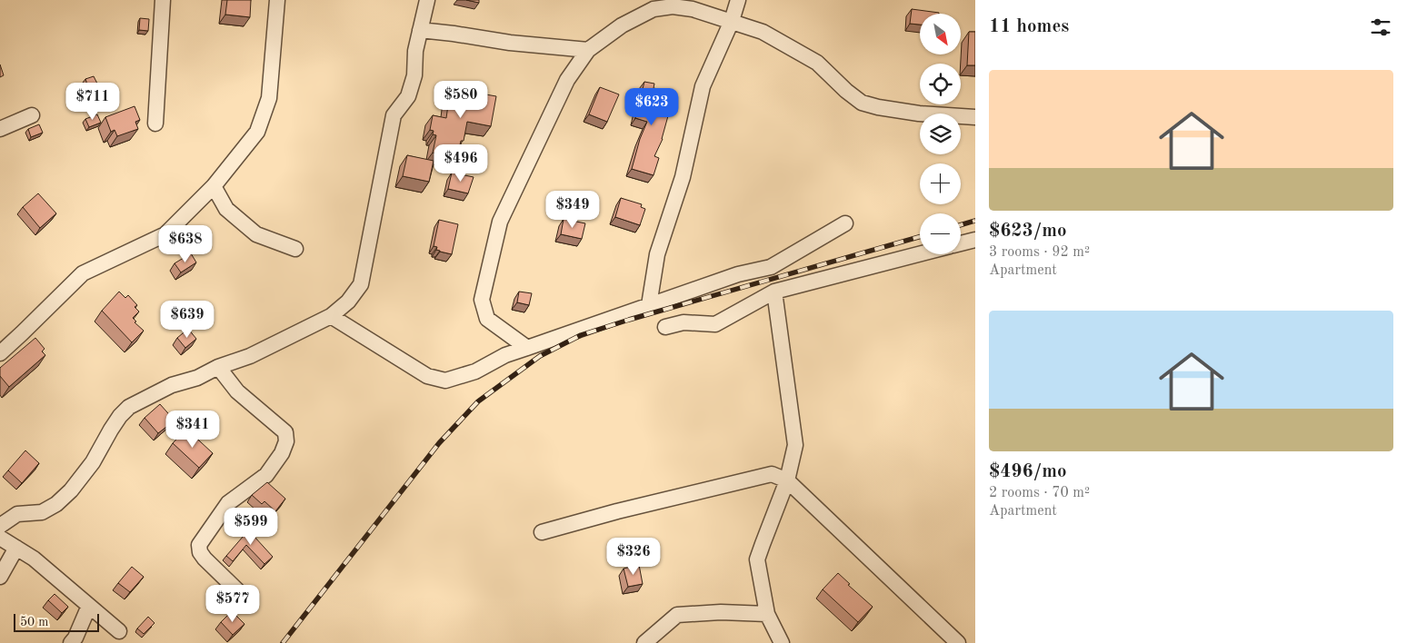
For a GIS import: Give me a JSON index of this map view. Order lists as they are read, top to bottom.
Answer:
{
  "scale_bar": "50 m",
  "north": "bottom right",
  "page": {
    "heading": "11 homes",
    "map_buttons": ["+", "−"],
    "list": [
      {
        "name": "$623/mo",
        "note": "3 rooms · 92 m² · Apartment"
      },
      {
        "name": "$496/mo",
        "note": "2 rooms · 70 m² · Apartment"
      }
    ],
    "price": [
      "$580",
      "$711",
      "$623",
      "$496",
      "$349",
      "$638",
      "$639",
      "$341",
      "$599",
      "$326",
      "$577"
    ],
    "scale": "50 m"
  }
}
